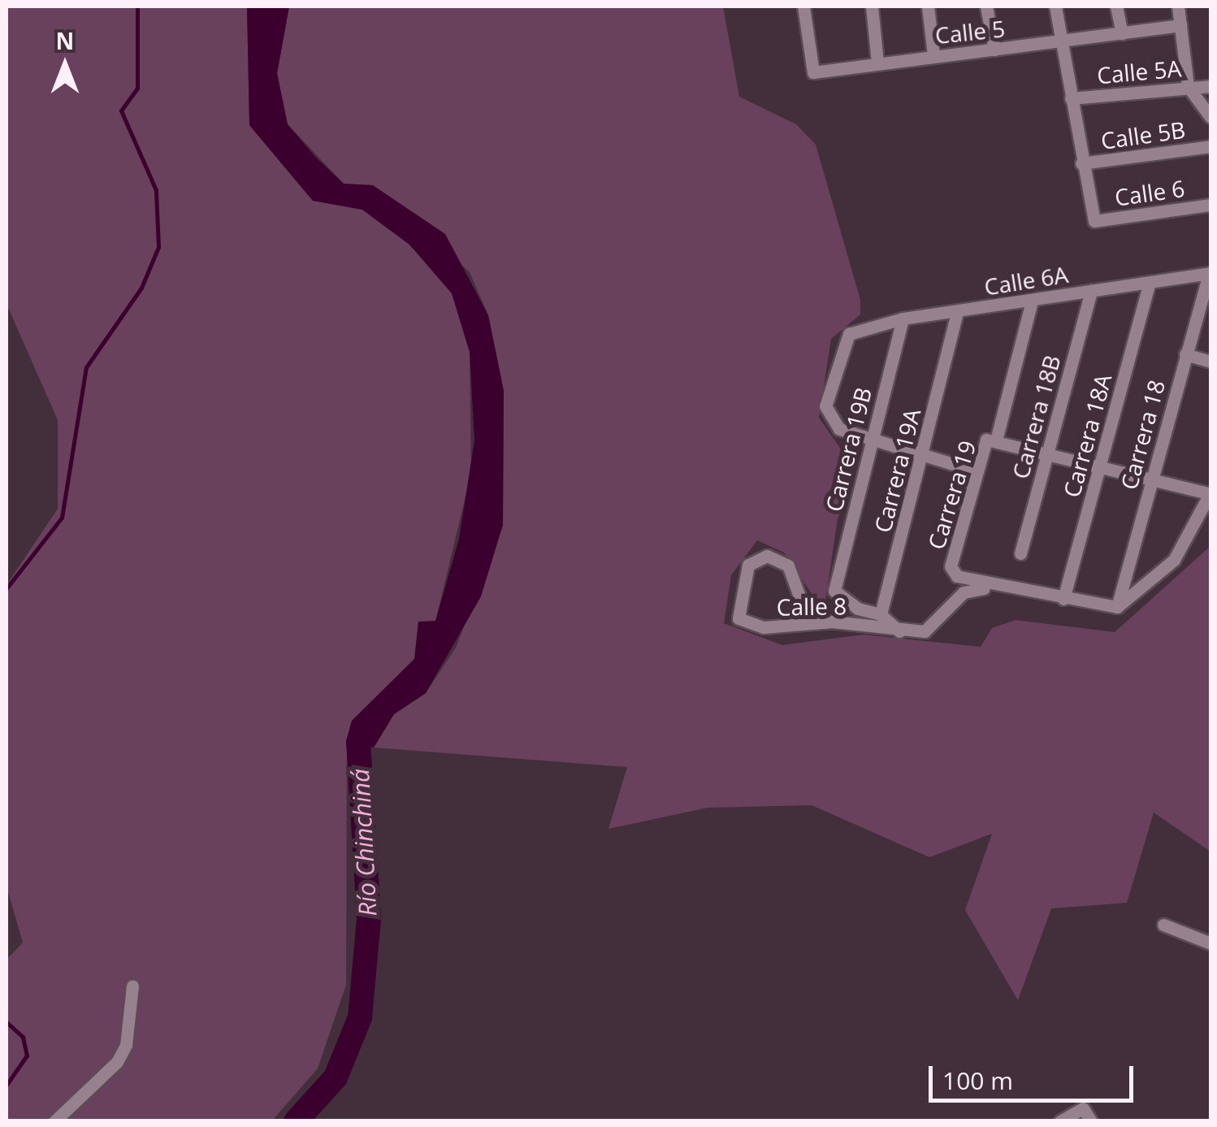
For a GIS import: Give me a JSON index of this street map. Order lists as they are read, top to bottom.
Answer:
{
  "streets": {
    "street": [
      "Calle 5",
      "Calle 5A",
      "Calle 5B",
      "Calle 6",
      "Calle 6A",
      "Carrera 18B",
      "Carrera 18",
      "Carrera 18A",
      "Carrera 19B",
      "Carrera 19A",
      "Carrera 19",
      "Calle 8"
    ]
  },
  "crossings": [
    ["Calle 5B", "Calle 6"],
    ["Calle 6A", "Carrera 18B"],
    ["Calle 6A", "Carrera 18"],
    ["Calle 6A", "Carrera 18A"],
    ["Calle 6A", "Carrera 19B"],
    ["Calle 6A", "Carrera 19A"],
    ["Calle 6A", "Carrera 19"],
    ["Carrera 19B", "Carrera 19A"],
    ["Carrera 19", "Calle 8"]
  ],
  "water": ["Río Chinchiná"],
  "scale_bar": "100 m",
  "north": "top"
}
